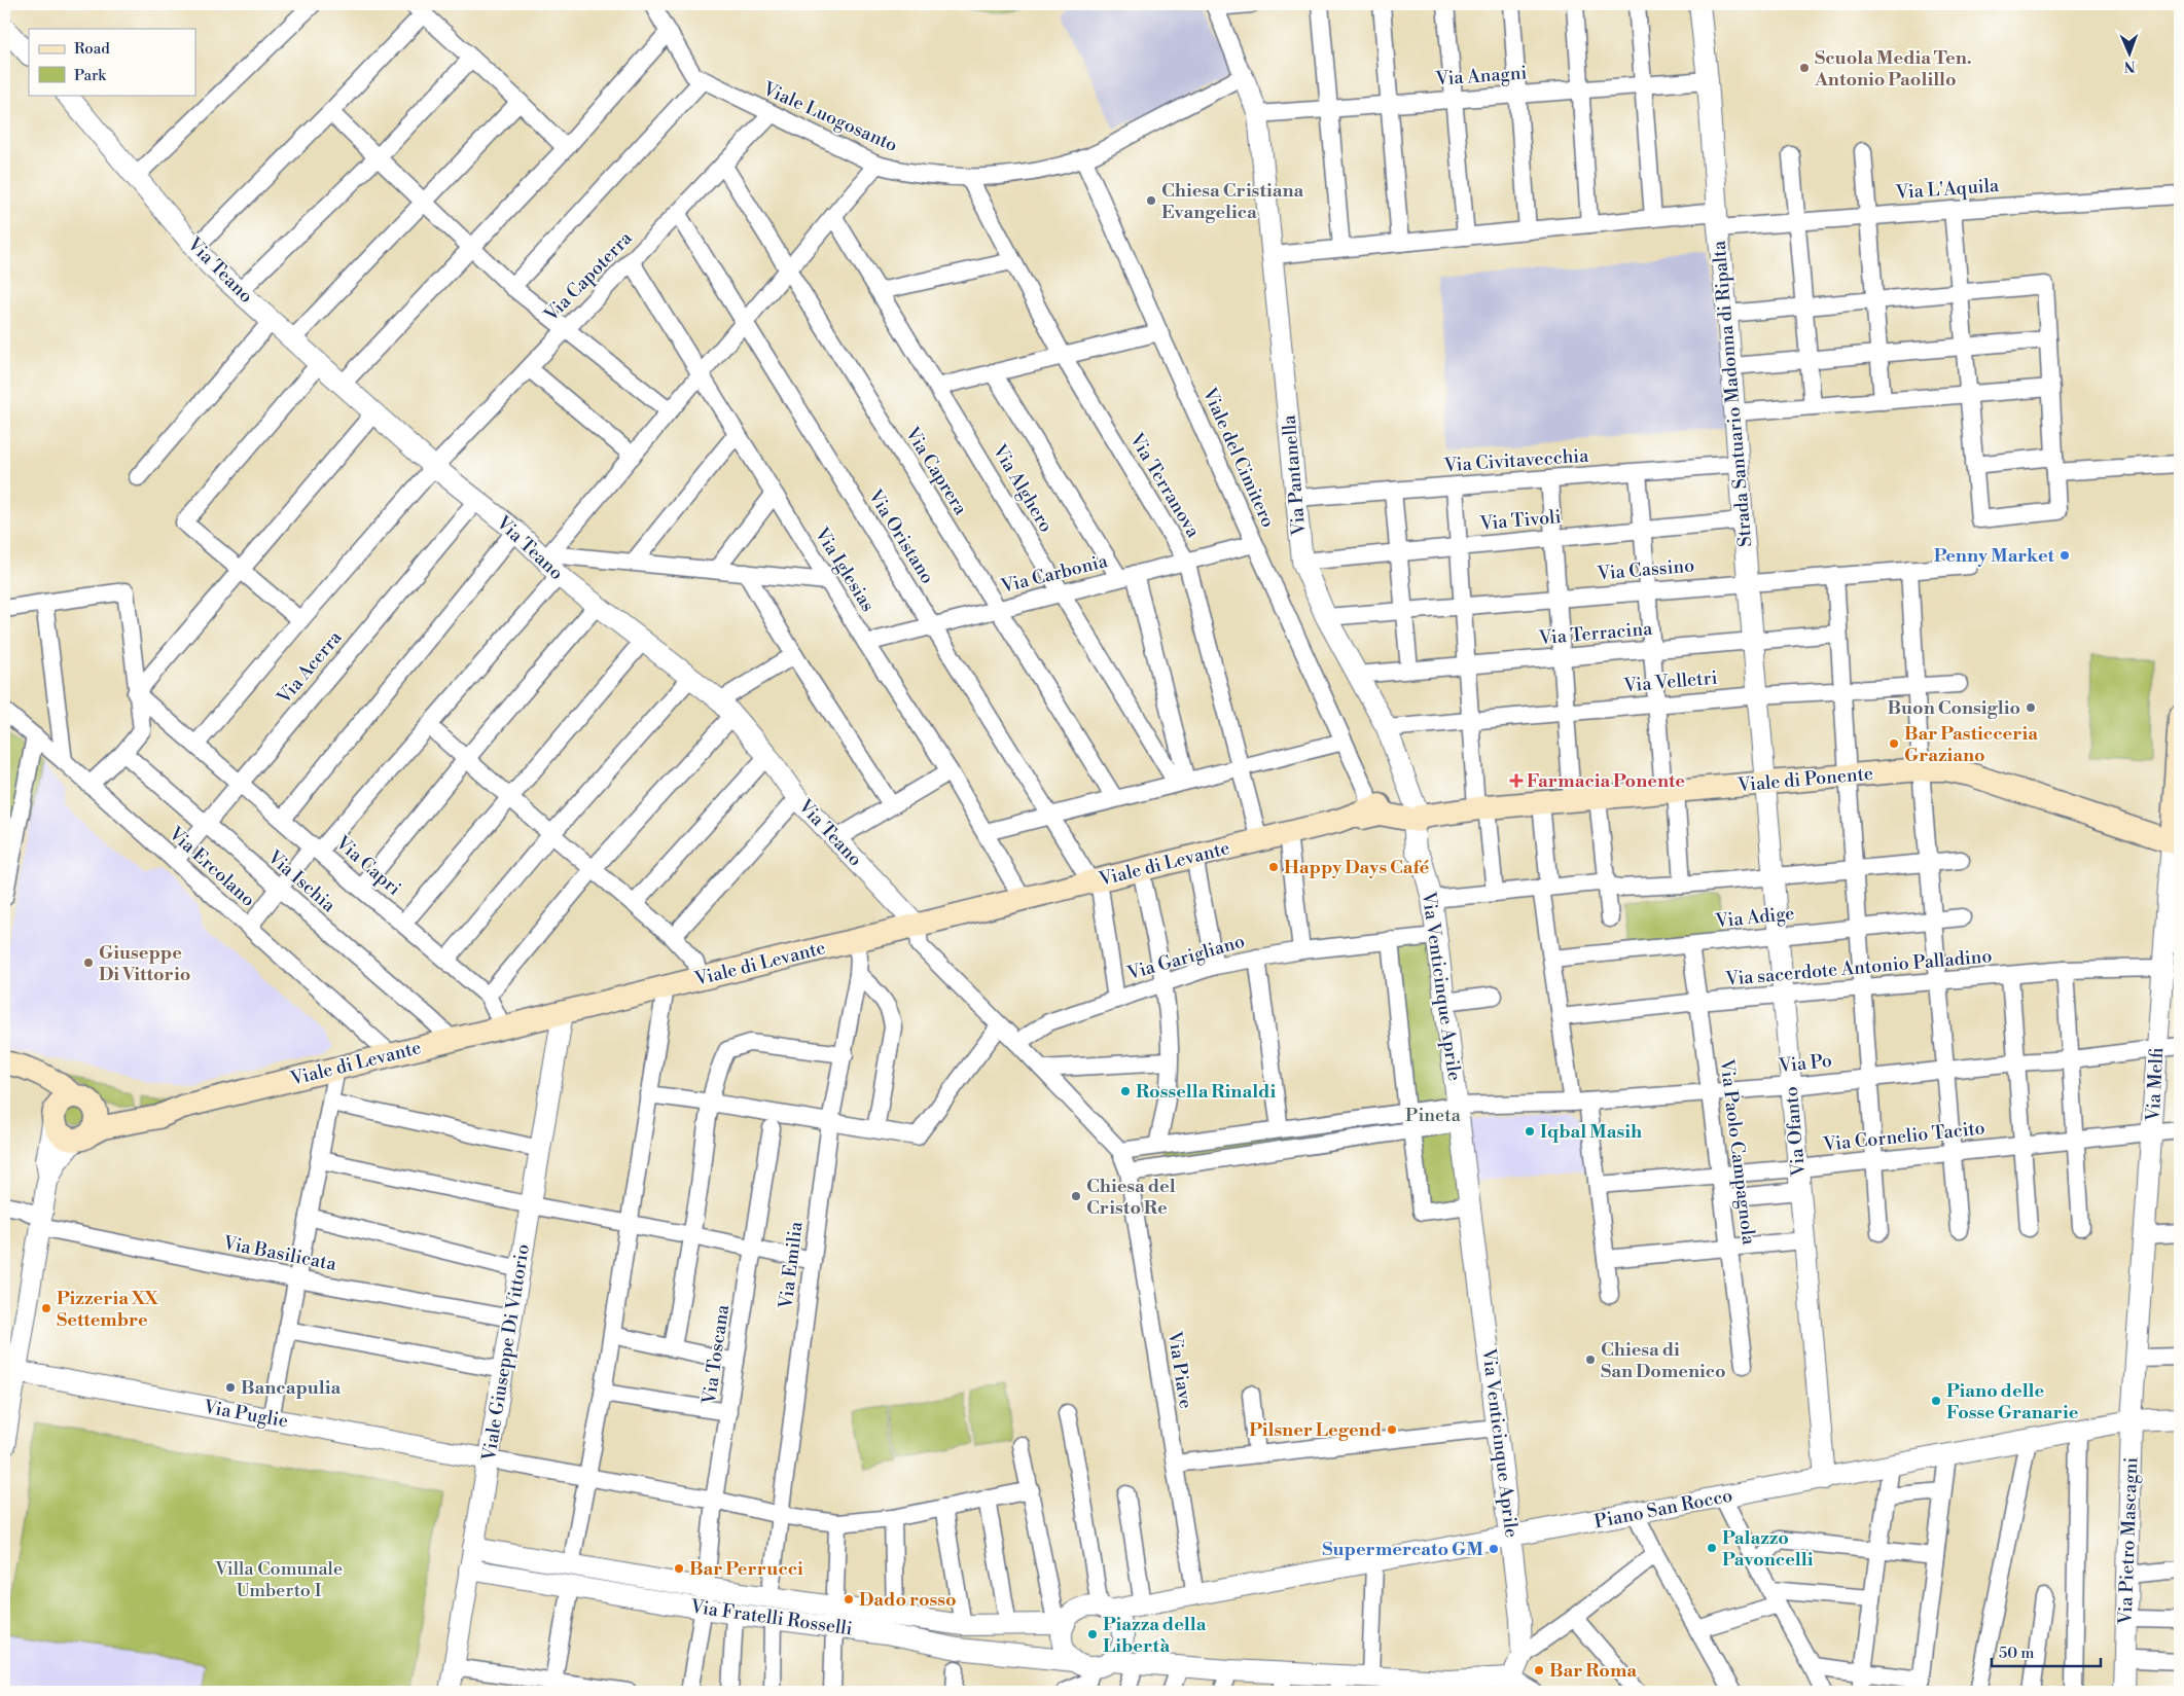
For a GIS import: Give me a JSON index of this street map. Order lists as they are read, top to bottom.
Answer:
{
  "streets": {
    "main road": ["Viale di Ponente", "Viale di Levante", "Via Melfi"],
    "street": [
      "Via Anagni",
      "Viale Luogosanto",
      "Via L'Aquila",
      "Via Teano",
      "Via Capoterra",
      "Strada Santuario Madonna di Ripalta",
      "Viale del Cimitero",
      "Via Civitavecchia",
      "Via Caprera",
      "Via Pantanella",
      "Via Terranova",
      "Via Alghero",
      "Via Tivoli",
      "Via Oristano",
      "Via Iglesias",
      "Via Cassino",
      "Via Carbonia",
      "Via Terracina",
      "Via Acerra",
      "Via Velletri",
      "Via Capri",
      "Via Ercolano",
      "Via Ischia",
      "Via Adige",
      "Via Garigliano",
      "Via sacerdote Antonio Palladino",
      "Via Venticinque Aprile",
      "Via Po",
      "Via Ofanto",
      "Via Cornelio Tacito",
      "Via Paolo Campagnola",
      "Via Basilicata",
      "Via Emilia",
      "Viale Giuseppe Di Vittorio",
      "Via Toscana",
      "Via Piave",
      "Via Puglie",
      "Piano San Rocco",
      "Via Pietro Mascagni",
      "Via Fratelli Rosselli"
    ]
  },
  "crossings": [
    ["Via Anagni", "Strada Santuario Madonna di Ripalta"],
    ["Via Anagni", "Via Pantanella"],
    ["Viale Luogosanto", "Via Capoterra"],
    ["Viale Luogosanto", "Viale del Cimitero"],
    ["Viale Luogosanto", "Via Terranova"],
    ["Via L'Aquila", "Strada Santuario Madonna di Ripalta"],
    ["Via L'Aquila", "Via Pantanella"],
    ["Via Teano", "Via Capoterra"],
    ["Via Teano", "Via Acerra"],
    ["Via Teano", "Viale di Levante"],
    ["Via Capoterra", "Via Caprera"],
    ["Via Capoterra", "Via Oristano"],
    ["Via Capoterra", "Via Iglesias"],
    ["Via Capoterra", "Via Capri"],
    ["Strada Santuario Madonna di Ripalta", "Via Civitavecchia"],
    ["Strada Santuario Madonna di Ripalta", "Via Tivoli"],
    ["Strada Santuario Madonna di Ripalta", "Via Cassino"],
    ["Strada Santuario Madonna di Ripalta", "Via Terracina"],
    ["Strada Santuario Madonna di Ripalta", "Via Velletri"],
    ["Strada Santuario Madonna di Ripalta", "Viale di Ponente"],
    ["Strada Santuario Madonna di Ripalta", "Via Ofanto"],
    ["Viale del Cimitero", "Via Carbonia"],
    ["Viale del Cimitero", "Viale di Levante"],
    ["Via Civitavecchia", "Via Pantanella"],
    ["Via Caprera", "Via Carbonia"],
    ["Via Pantanella", "Via Tivoli"],
    ["Via Pantanella", "Via Cassino"],
    ["Via Pantanella", "Via Terracina"],
    ["Via Pantanella", "Via Velletri"],
    ["Via Pantanella", "Viale di Ponente"],
    ["Via Pantanella", "Viale di Levante"],
    ["Via Pantanella", "Via Venticinque Aprile"],
    ["Via Terranova", "Via Carbonia"],
    ["Via Terranova", "Viale di Levante"],
    ["Via Alghero", "Via Carbonia"],
    ["Via Oristano", "Via Carbonia"],
    ["Via Oristano", "Viale di Levante"],
    ["Via Iglesias", "Via Carbonia"],
    ["Via Iglesias", "Viale di Levante"],
    ["Via Acerra", "Via Capri"],
    ["Via Acerra", "Via Ercolano"],
    ["Via Acerra", "Via Ischia"],
    ["Viale di Ponente", "Viale di Levante"],
    ["Viale di Ponente", "Via Venticinque Aprile"],
    ["Viale di Ponente", "Via Melfi"],
    ["Viale di Ponente", "Via Ofanto"],
    ["Viale di Levante", "Via Capri"],
    ["Viale di Levante", "Via Ercolano"],
    ["Viale di Levante", "Via Ischia"],
    ["Viale di Levante", "Via Venticinque Aprile"],
    ["Viale di Levante", "Via Emilia"],
    ["Viale di Levante", "Viale Giuseppe Di Vittorio"],
    ["Via Adige", "Via Ofanto"],
    ["Via Adige", "Via Paolo Campagnola"],
    ["Via Garigliano", "Via Venticinque Aprile"],
    ["Via sacerdote Antonio Palladino", "Via Melfi"],
    ["Via sacerdote Antonio Palladino", "Via Ofanto"],
    ["Via sacerdote Antonio Palladino", "Via Paolo Campagnola"],
    ["Via Venticinque Aprile", "Via Po"],
    ["Via Venticinque Aprile", "Piano San Rocco"],
    ["Via Venticinque Aprile", "Via Fratelli Rosselli"],
    ["Via Po", "Via Melfi"],
    ["Via Po", "Via Ofanto"],
    ["Via Po", "Via Paolo Campagnola"],
    ["Via Melfi", "Via Cornelio Tacito"],
    ["Via Melfi", "Piano San Rocco"],
    ["Via Melfi", "Via Pietro Mascagni"],
    ["Via Ofanto", "Via Cornelio Tacito"],
    ["Via Ofanto", "Piano San Rocco"],
    ["Via Cornelio Tacito", "Via Paolo Campagnola"],
    ["Via Basilicata", "Viale Giuseppe Di Vittorio"],
    ["Via Emilia", "Via Fratelli Rosselli"],
    ["Viale Giuseppe Di Vittorio", "Via Puglie"],
    ["Viale Giuseppe Di Vittorio", "Via Fratelli Rosselli"],
    ["Via Toscana", "Via Fratelli Rosselli"],
    ["Via Piave", "Piano San Rocco"],
    ["Piano San Rocco", "Via Pietro Mascagni"]
  ],
  "parks": ["Pineta", "Villa Comunale Umberto I"],
  "places": {
    "other": [
      "Scuola Media Ten. Antonio Paolillo",
      "Chiesa Cristiana Evangelica",
      "Penny Market",
      "Buon Consiglio",
      "Bar Pasticceria Graziano",
      "Happy Days Café",
      "Giuseppe Di Vittorio",
      "Rossella Rinaldi",
      "Iqbal Masih",
      "Chiesa del Cristo Re",
      "Pizzeria XX Settembre",
      "Chiesa di San Domenico",
      "Bancapulia",
      "Piano delle Fosse Granarie",
      "Pilsner Legend",
      "Palazzo Pavoncelli",
      "Supermercato GM",
      "Bar Perrucci",
      "Dado rosso",
      "Piazza della Libertà",
      "Bar Roma"
    ],
    "health": ["Farmacia Ponente"]
  },
  "legend": ["Road", "Park"],
  "scale_bar": "50 m",
  "north": "bottom"
}
